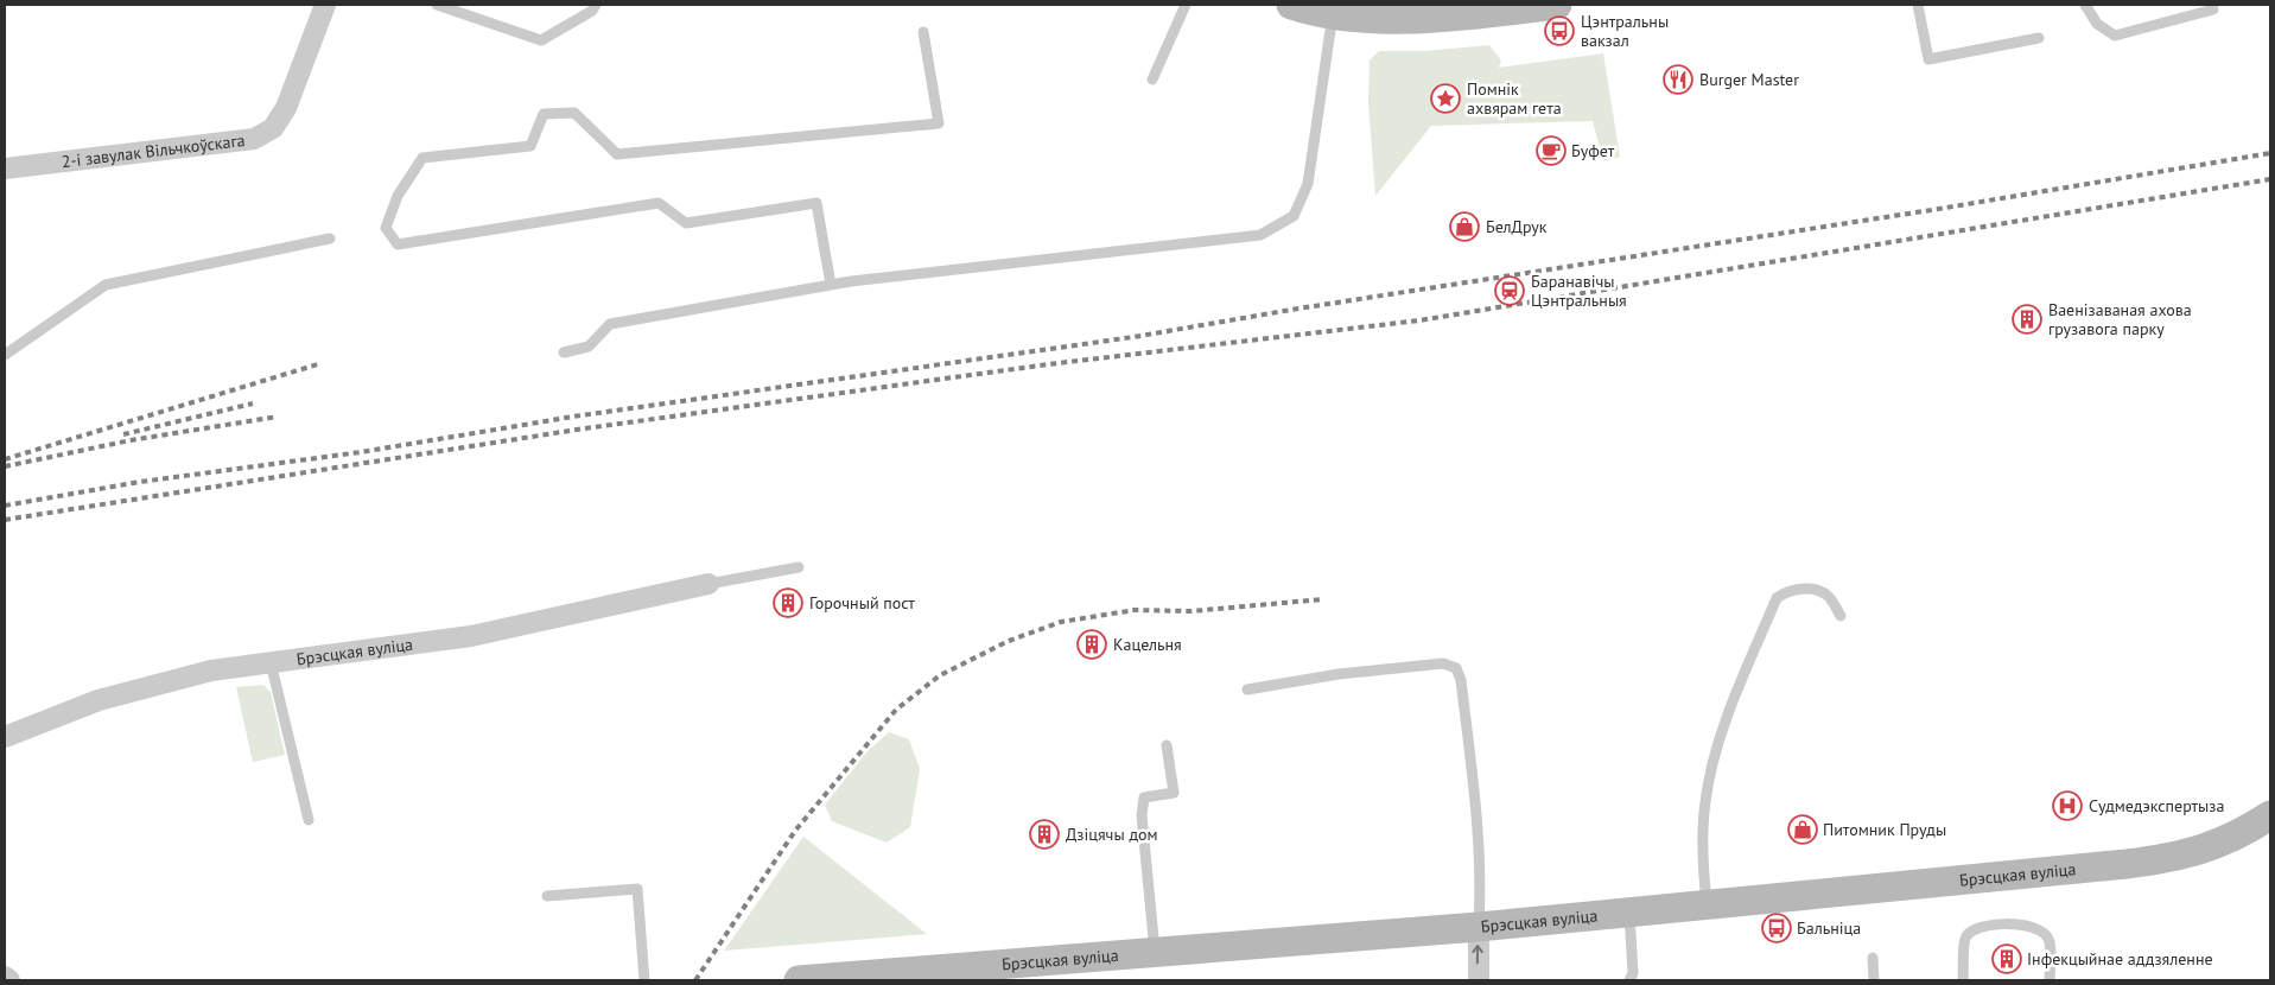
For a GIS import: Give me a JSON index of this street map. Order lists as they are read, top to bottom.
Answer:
{
  "streets": {
    "main road": ["Брэсцкая вуліца"],
    "street": ["2-і завулак Вільчкоўскага"]
  },
  "places": {
    "bus stop": ["Цэнтральны вакзал", "Бальніца"],
    "restaurant": ["Burger Master"],
    "place": ["Помнік ахвярам гета"],
    "cafe": ["Буфет"],
    "shop": ["БелДрук", "Питомник Пруды"],
    "station": ["Баранавічы Цэнтральныя"],
    "building": [
      "Ваенізаваная ахова грузавога парку",
      "Горочный пост",
      "Кацельня",
      "Дзіцячы дом",
      "Інфекцыйнае аддзяленне"
    ],
    "hospital": ["Судмедэкспертыза"]
  }
}
